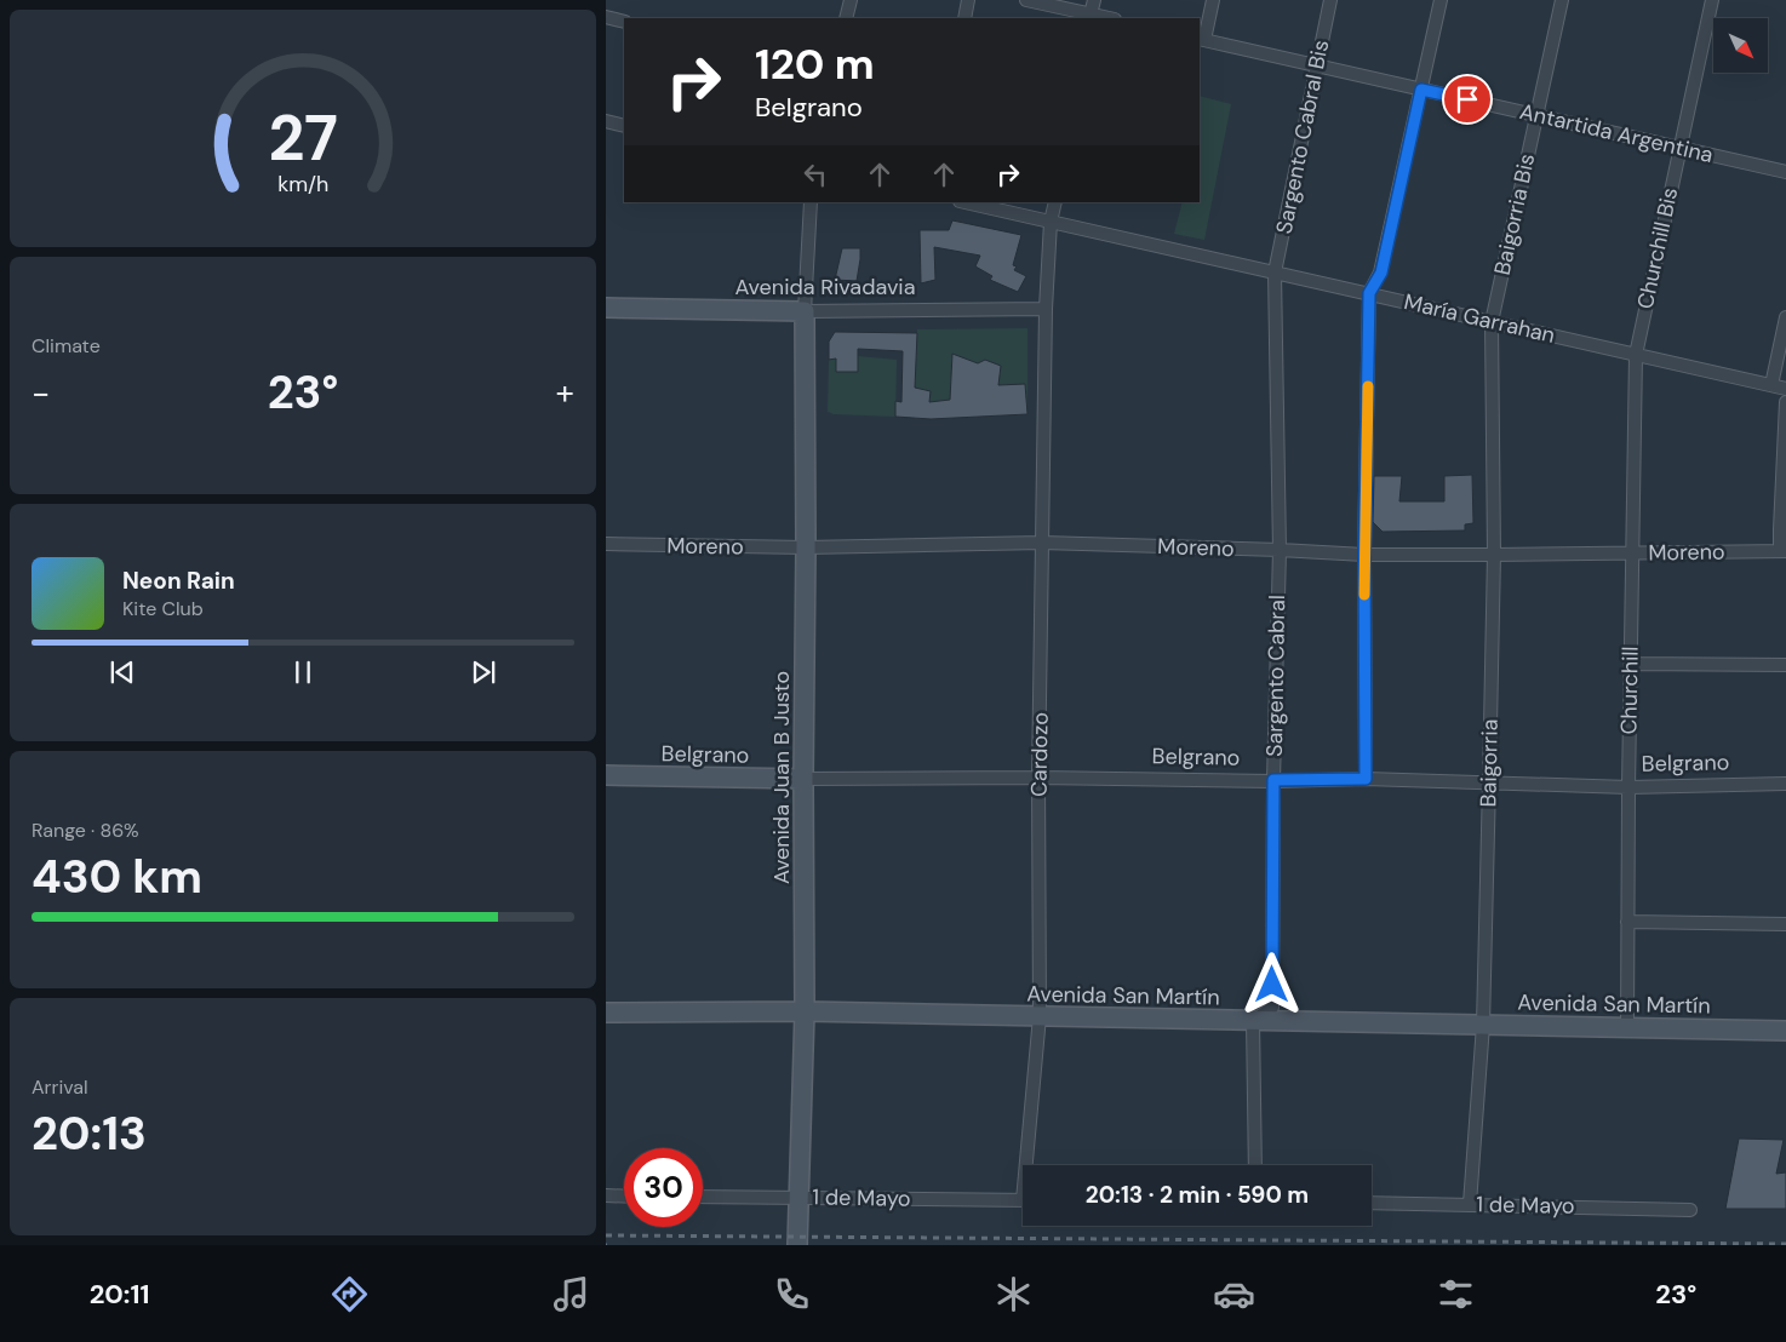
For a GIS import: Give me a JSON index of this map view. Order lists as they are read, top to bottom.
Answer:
{
  "streets": {
    "street": [
      "Antartida Argentina",
      "Sargento Cabral Bis",
      "Baigorria Bis",
      "Churchill Bis",
      "Avenida Rivadavia",
      "María Garrahan",
      "Moreno",
      "Sargento Cabral",
      "Churchill",
      "Belgrano",
      "Cardozo",
      "Baigorria",
      "Avenida Juan B Justo",
      "Avenida San Martín",
      "1 de Mayo"
    ]
  },
  "crossings": [
    ["Antartida Argentina", "Sargento Cabral Bis"],
    ["Antartida Argentina", "Baigorria Bis"],
    ["Antartida Argentina", "Churchill Bis"],
    ["Sargento Cabral Bis", "María Garrahan"],
    ["Sargento Cabral Bis", "Sargento Cabral"],
    ["Baigorria Bis", "María Garrahan"],
    ["Baigorria Bis", "Baigorria"],
    ["Churchill Bis", "María Garrahan"],
    ["Churchill Bis", "Churchill"],
    ["Avenida Rivadavia", "Cardozo"],
    ["Avenida Rivadavia", "Avenida Juan B Justo"],
    ["María Garrahan", "Sargento Cabral"],
    ["María Garrahan", "Churchill"],
    ["María Garrahan", "Cardozo"],
    ["María Garrahan", "Baigorria"],
    ["Moreno", "Sargento Cabral"],
    ["Moreno", "Churchill"],
    ["Moreno", "Cardozo"],
    ["Moreno", "Baigorria"],
    ["Moreno", "Avenida Juan B Justo"],
    ["Sargento Cabral", "Belgrano"],
    ["Sargento Cabral", "Avenida San Martín"],
    ["Churchill", "Belgrano"],
    ["Churchill", "Avenida San Martín"],
    ["Belgrano", "Cardozo"],
    ["Belgrano", "Baigorria"],
    ["Belgrano", "Avenida Juan B Justo"],
    ["Cardozo", "Avenida San Martín"],
    ["Baigorria", "Avenida San Martín"],
    ["Baigorria", "1 de Mayo"],
    ["Avenida Juan B Justo", "Avenida San Martín"],
    ["Avenida Juan B Justo", "1 de Mayo"]
  ],
  "north": "bottom right",
  "page": {
    "turn": ["120 m", "Belgrano"],
    "tile": [
      "Climate",
      ["Range · 86%", "430 km"],
      ["Arrival", "20:13"]
    ],
    "heat": ["−", "23°", "+"],
    "song": ["Neon Rain", "Kite Club"],
    "limit": "30",
    "trip": "20:13 · 2 min · 590 m",
    "tabs": ["20:11", "23°"],
    "gauge": ["27", "km/h"]
  }
}
